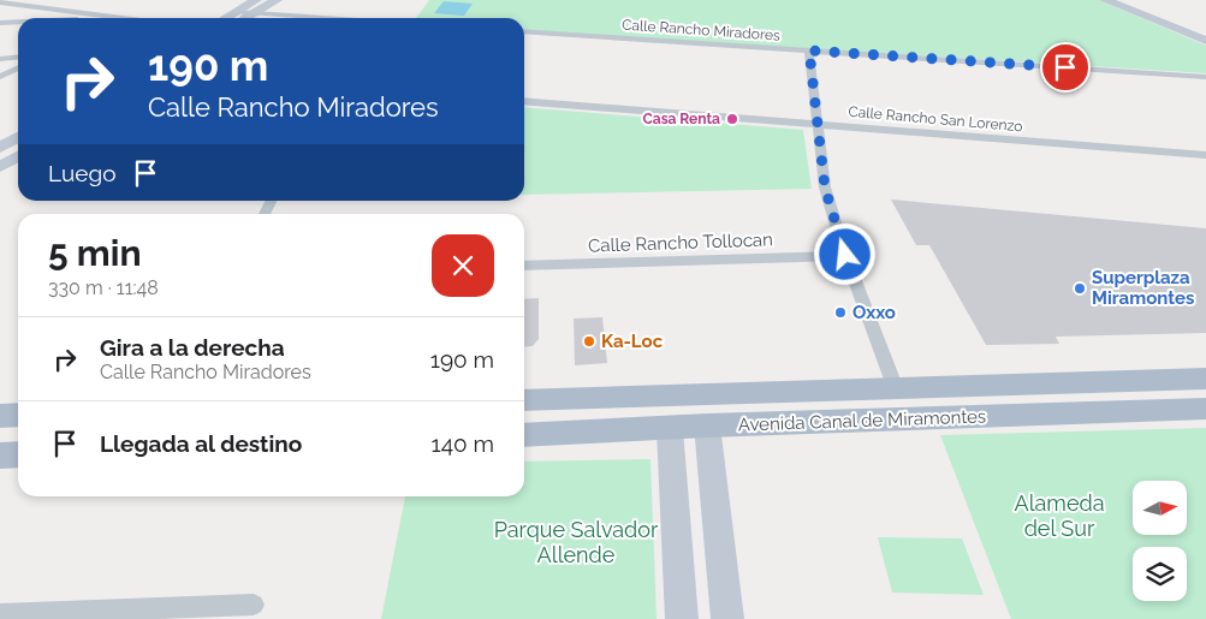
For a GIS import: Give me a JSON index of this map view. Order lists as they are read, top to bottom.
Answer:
{
  "streets": {
    "main road": ["Avenida Canal de Miramontes"],
    "street": ["Calle Rancho Miradores", "Calle Rancho San Lorenzo", "Calle Rancho Tollocan"]
  },
  "parks": ["Alameda del Sur", "Parque Salvador Allende"],
  "places": [
    "Casa Renta",
    "Superplaza Miramontes",
    "Oxxo",
    "Ka-Loc"
  ],
  "north": "right",
  "page": {
    "turn": ["190 m", "Calle Rancho Miradores"],
    "then": "Luego",
    "heading": ["5 min", "330 m · 11:48"],
    "list": [
      {
        "name": "Gira a la derecha",
        "note": "Calle Rancho Miradores",
        "value": "190 m"
      },
      {
        "name": "Llegada al destino",
        "value": "140 m"
      }
    ]
  }
}
